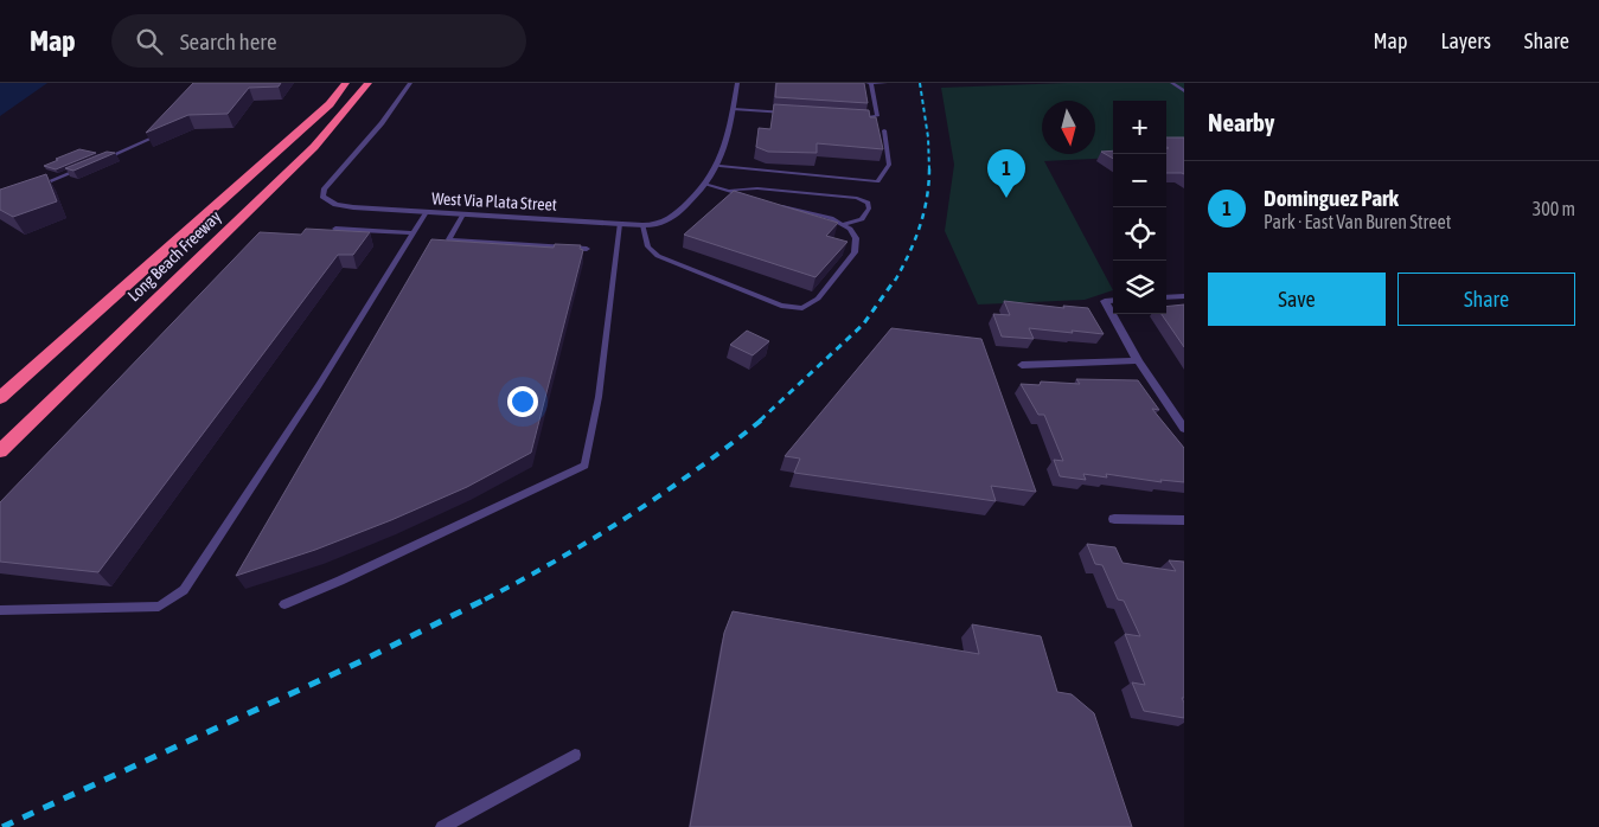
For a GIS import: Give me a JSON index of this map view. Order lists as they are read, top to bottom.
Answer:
{
  "streets": {
    "highway": ["Long Beach Freeway"],
    "street": ["West Via Plata Street"]
  },
  "north": "bottom",
  "page": {
    "header": "Map",
    "search": "Search here",
    "nav": ["Map", "Layers", "Share"],
    "heading": "Nearby",
    "map_buttons": ["+", "−"],
    "pins": "1",
    "list": [
      {
        "mark": "1",
        "name": "Dominguez Park",
        "note": "Park · East Van Buren Street",
        "value": "300 m"
      }
    ],
    "buttons": ["Save", "Share"]
  }
}
